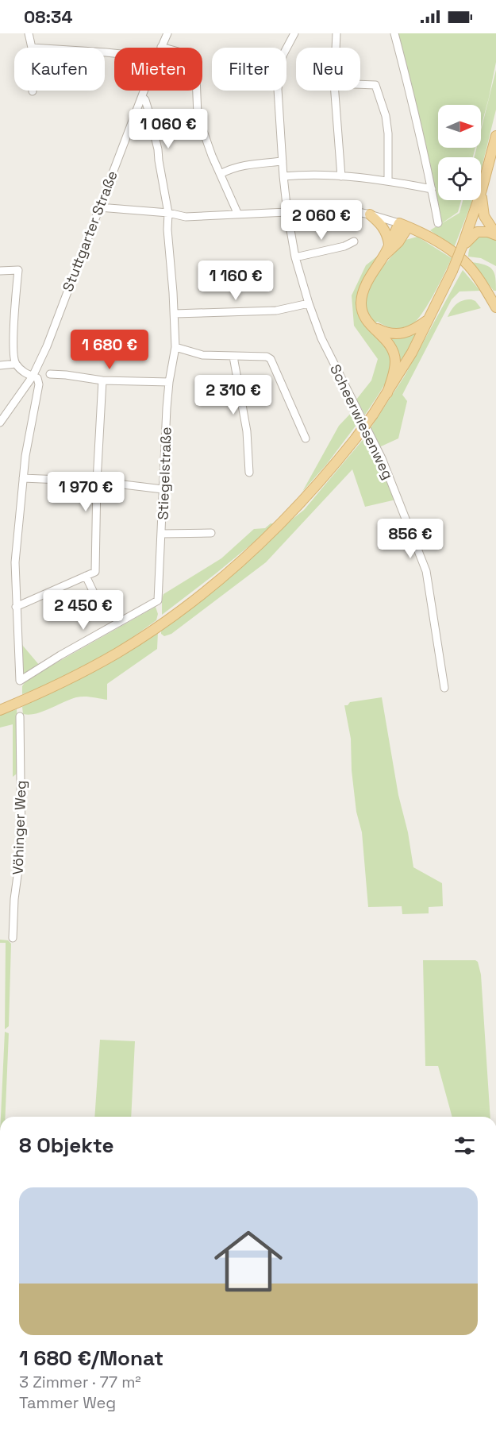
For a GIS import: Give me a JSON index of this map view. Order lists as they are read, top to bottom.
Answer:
{
  "streets": {
    "street": [
      "Stuttgarter Straße",
      "Scheerwiesenweg",
      "Stiegelstraße",
      "Vöhinger Weg"
    ]
  },
  "crossings": [
    ["Stuttgarter Straße", "Stiegelstraße"]
  ],
  "north": "right",
  "page": {
    "status": "08:34",
    "chip": [
      "Kaufen",
      "Mieten",
      "Filter",
      "Neu"
    ],
    "price": [
      "1 060 €",
      "2 060 €",
      "1 160 €",
      "1 680 €",
      "2 310 €",
      "1 970 €",
      "856 €",
      "2 450 €"
    ],
    "heading": "8 Objekte",
    "list": [
      {
        "name": "1 680 €/Monat",
        "note": "3 Zimmer · 77 m² · Tammer Weg"
      }
    ]
  }
}
